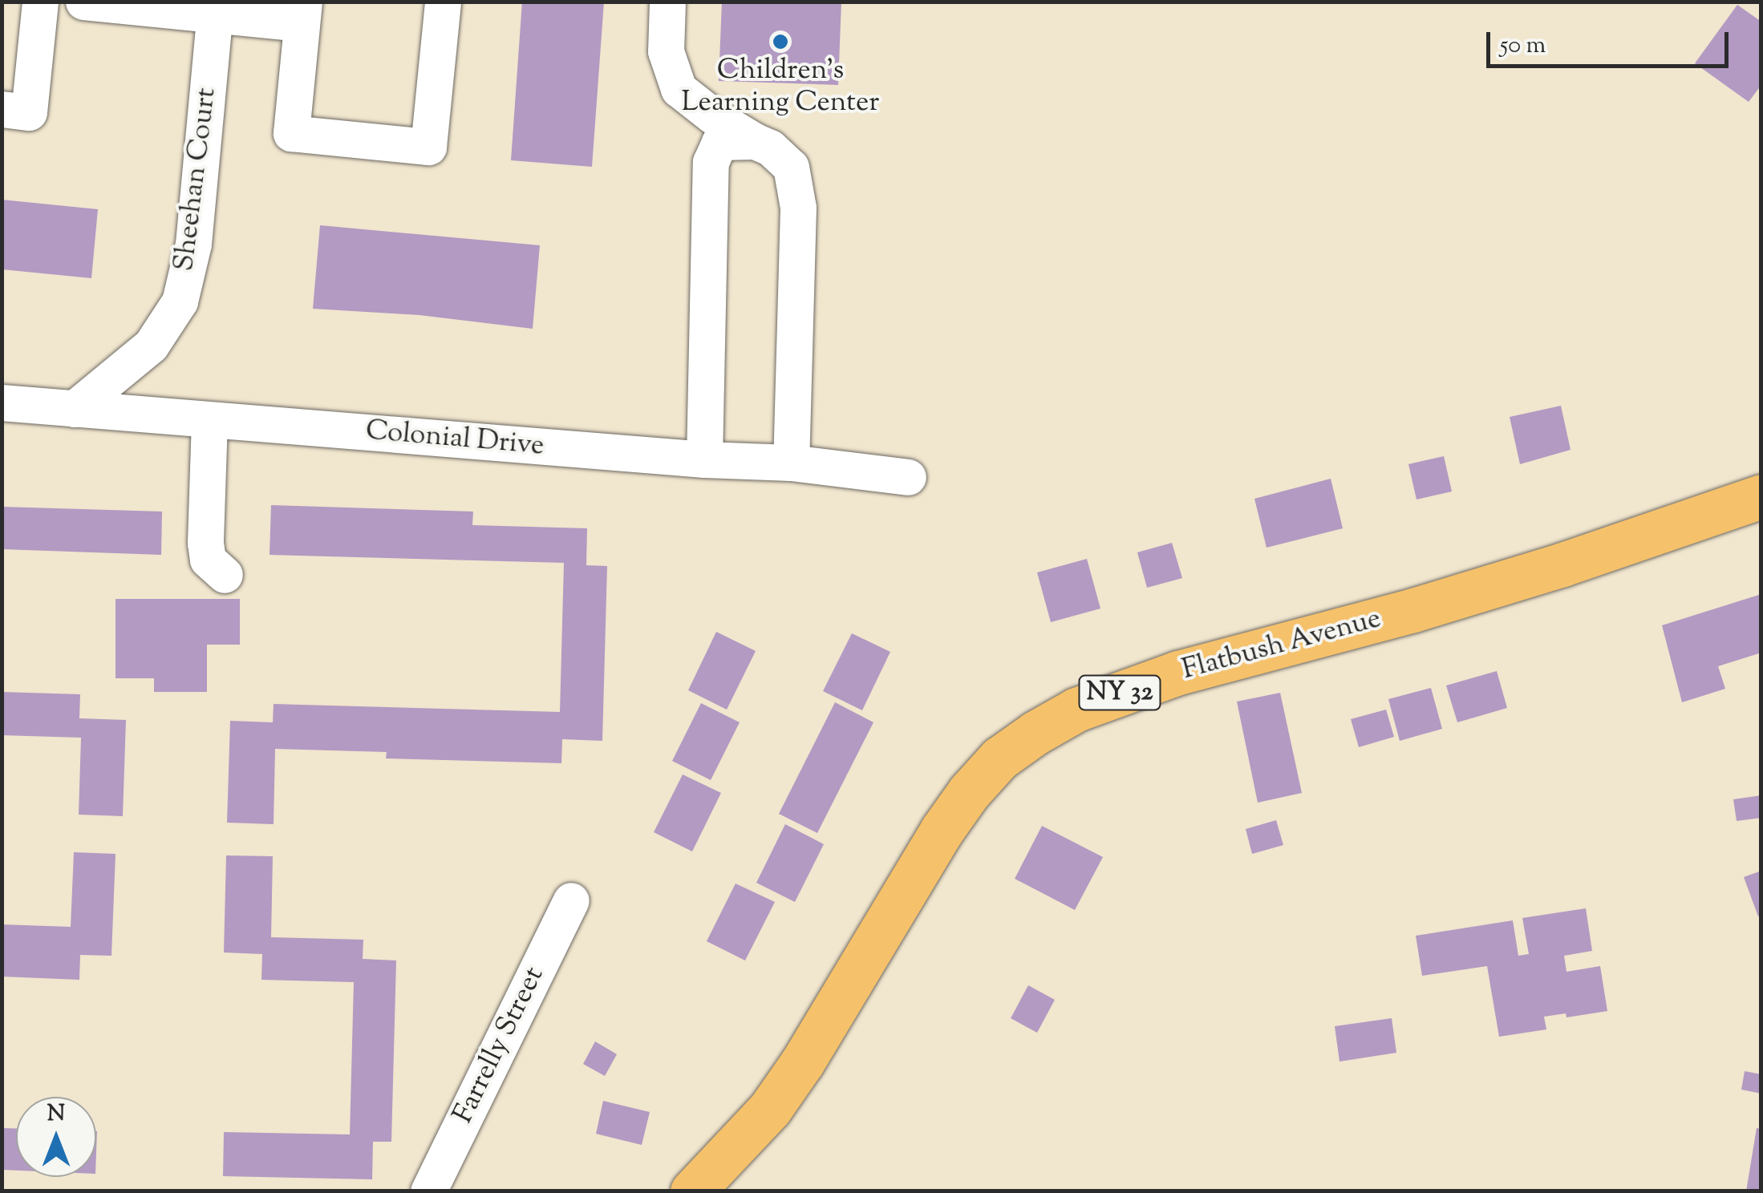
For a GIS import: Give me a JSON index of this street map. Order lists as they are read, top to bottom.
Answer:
{
  "streets": {
    "main road": ["Flatbush Avenue", "NY 32"],
    "street": ["Sheehan Court", "Colonial Drive", "Farrelly Street"]
  },
  "crossings": [
    ["Sheehan Court", "Colonial Drive"]
  ],
  "places": ["Children's Learning Center"],
  "scale_bar": "50 m",
  "north": "top"
}
